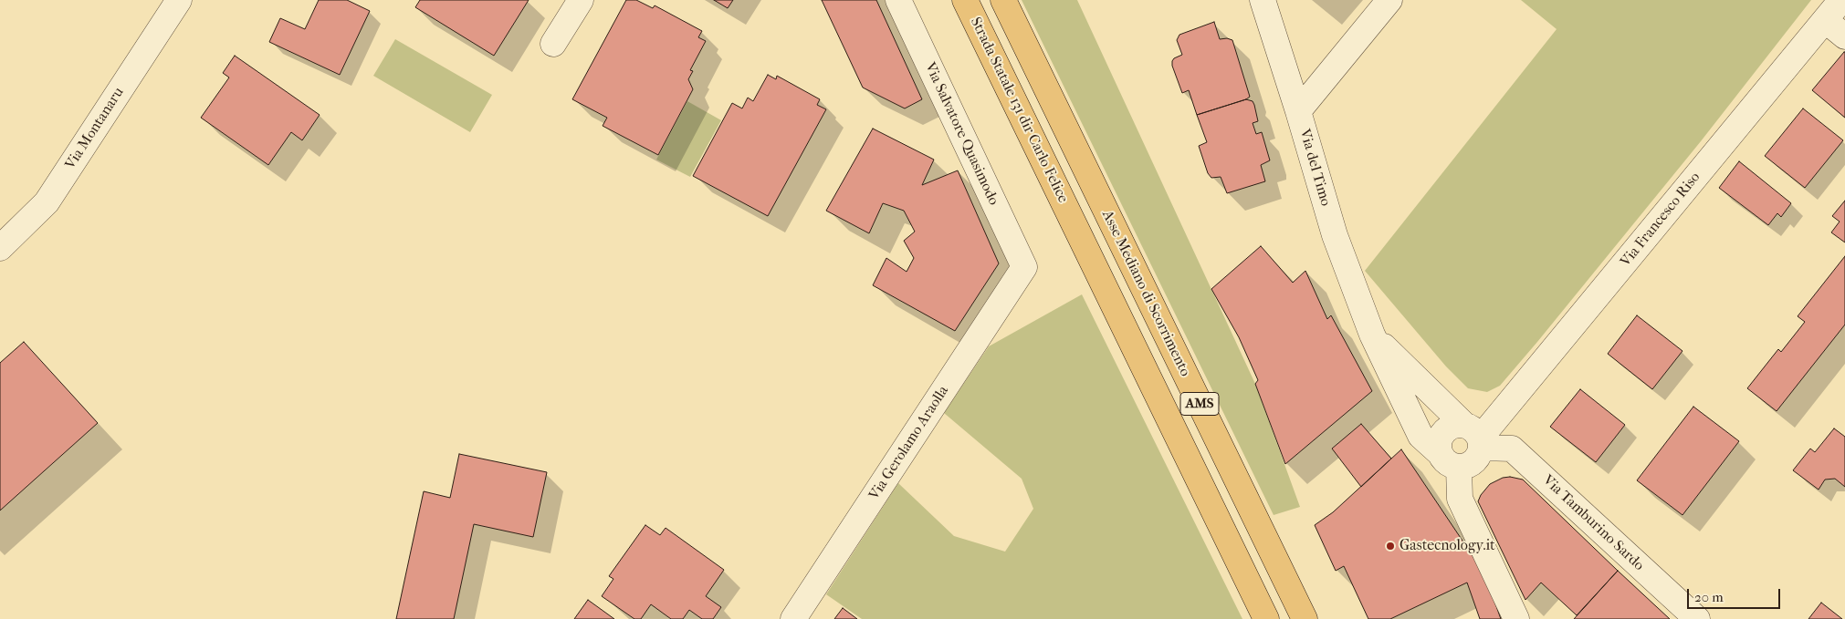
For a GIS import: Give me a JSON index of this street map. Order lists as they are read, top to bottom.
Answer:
{
  "streets": {
    "highway": ["Strada Statale 131 dir Carlo Felice", "Asse Mediano di Scorrimento", "AMS"],
    "street": [
      "Via Montanaru",
      "Via Salvatore Quasimodo",
      "Via del Timo",
      "Via Francesco Riso",
      "Via Gerolamo Araolla",
      "Via Tamburino Sardo"
    ]
  },
  "crossings": [
    ["Via Salvatore Quasimodo", "Via Gerolamo Araolla"],
    ["Via del Timo", "Via Francesco Riso"],
    ["Via del Timo", "Via Tamburino Sardo"],
    ["Via Francesco Riso", "Via Tamburino Sardo"]
  ],
  "places": ["Gastecnology.it"],
  "scale_bar": "20 m"
}
